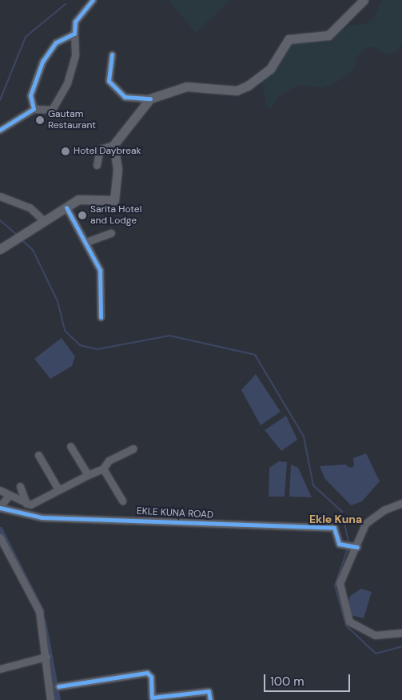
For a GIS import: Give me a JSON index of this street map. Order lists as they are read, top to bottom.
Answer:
{
  "streets": {
    "street": ["EKLE KUNA ROAD"]
  },
  "districts": ["Ekle Kuna"],
  "places": ["Gautam Restaurant", "Hotel Daybreak", "Sarita Hotel and Lodge"],
  "scale_bar": "100 m"
}
